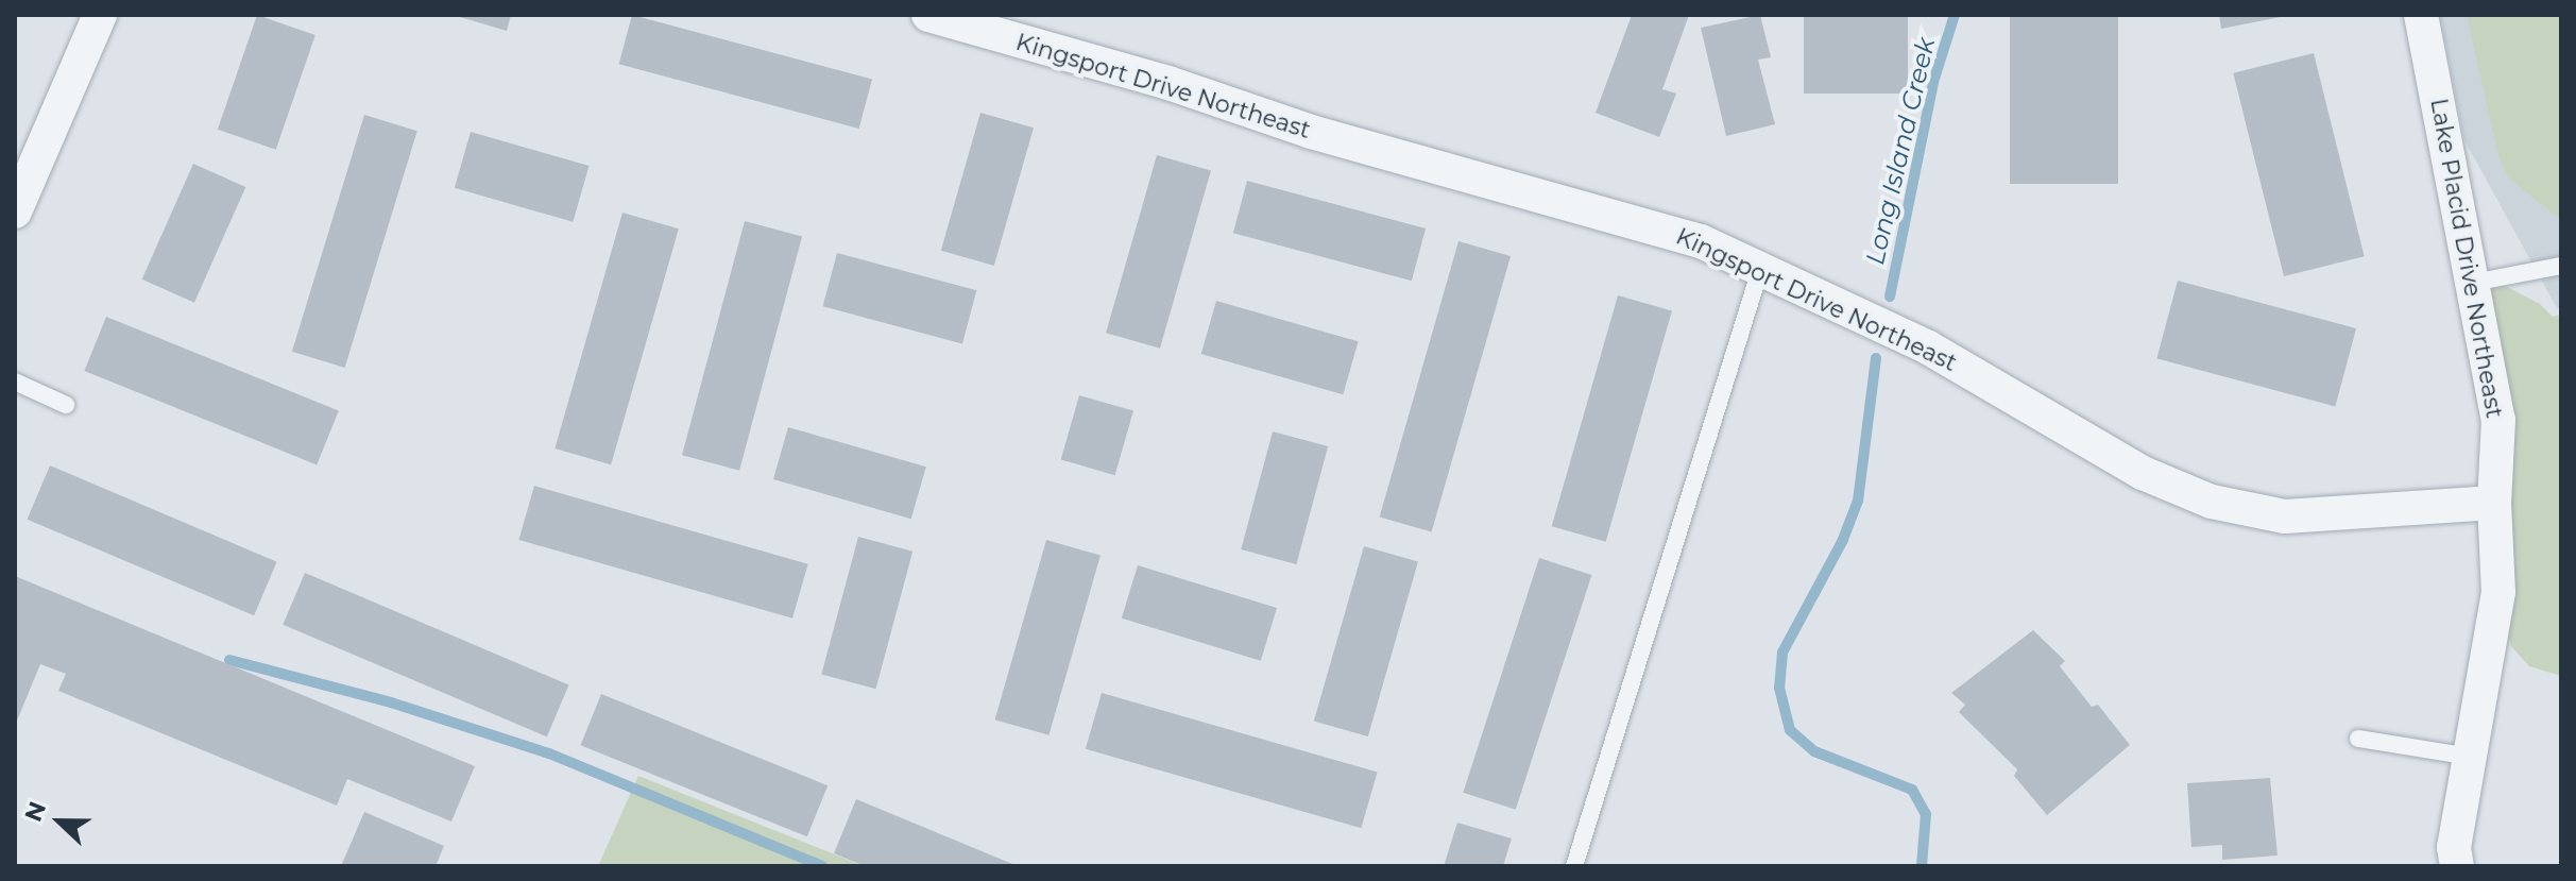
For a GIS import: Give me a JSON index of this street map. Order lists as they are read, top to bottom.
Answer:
{
  "streets": {
    "street": ["Kingsport Drive Northeast", "Lake Placid Drive Northeast"]
  },
  "crossings": [
    ["Kingsport Drive Northeast", "Lake Placid Drive Northeast"]
  ],
  "water": ["Long Island Creek"],
  "north": "left"
}
